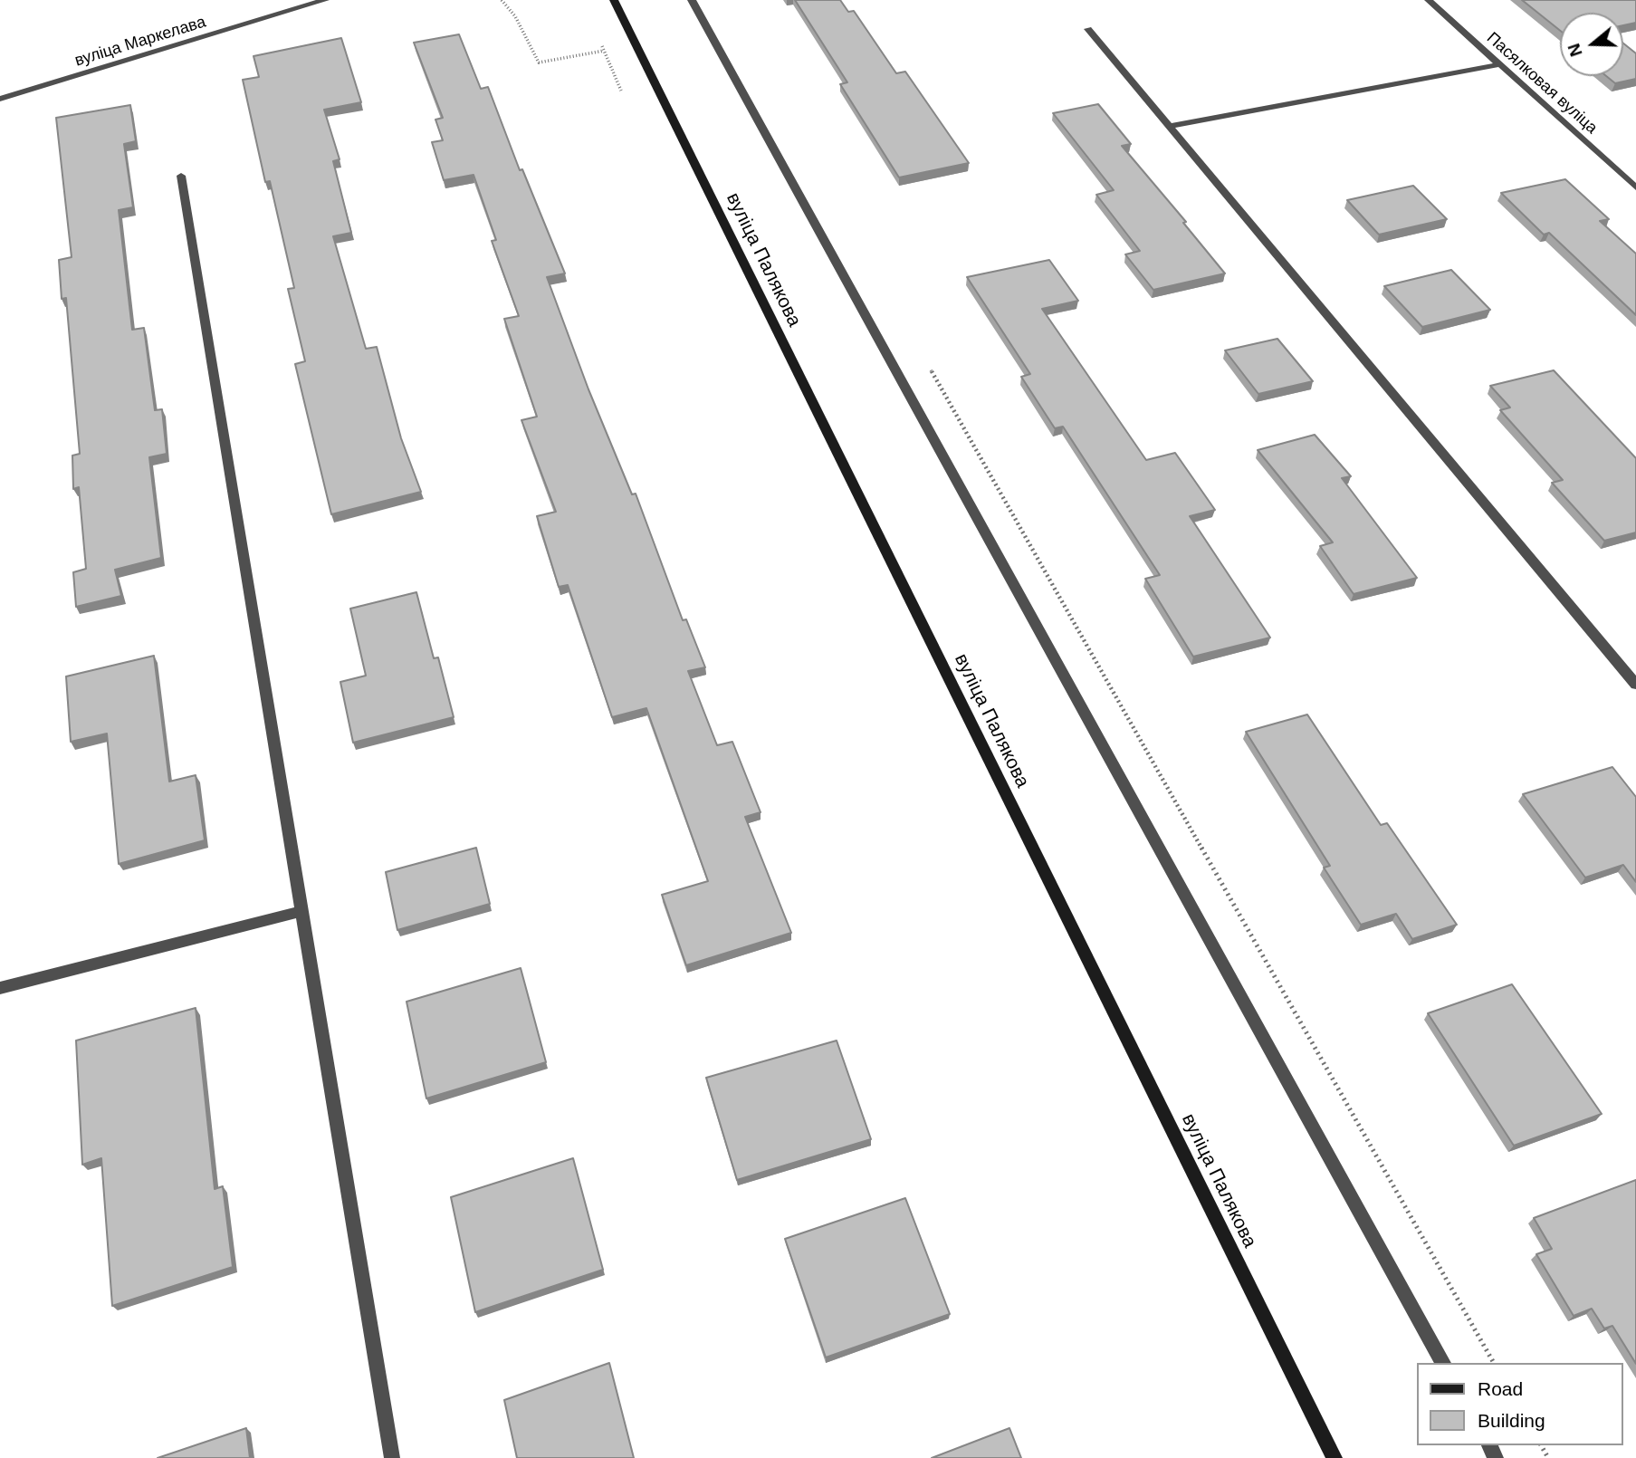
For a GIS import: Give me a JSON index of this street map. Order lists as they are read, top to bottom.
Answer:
{
  "streets": {
    "street": ["вуліца Маркелава", "Пасялковая вуліца", "вуліца Палякова"]
  },
  "legend": ["Road", "Building"],
  "north": "left"
}
